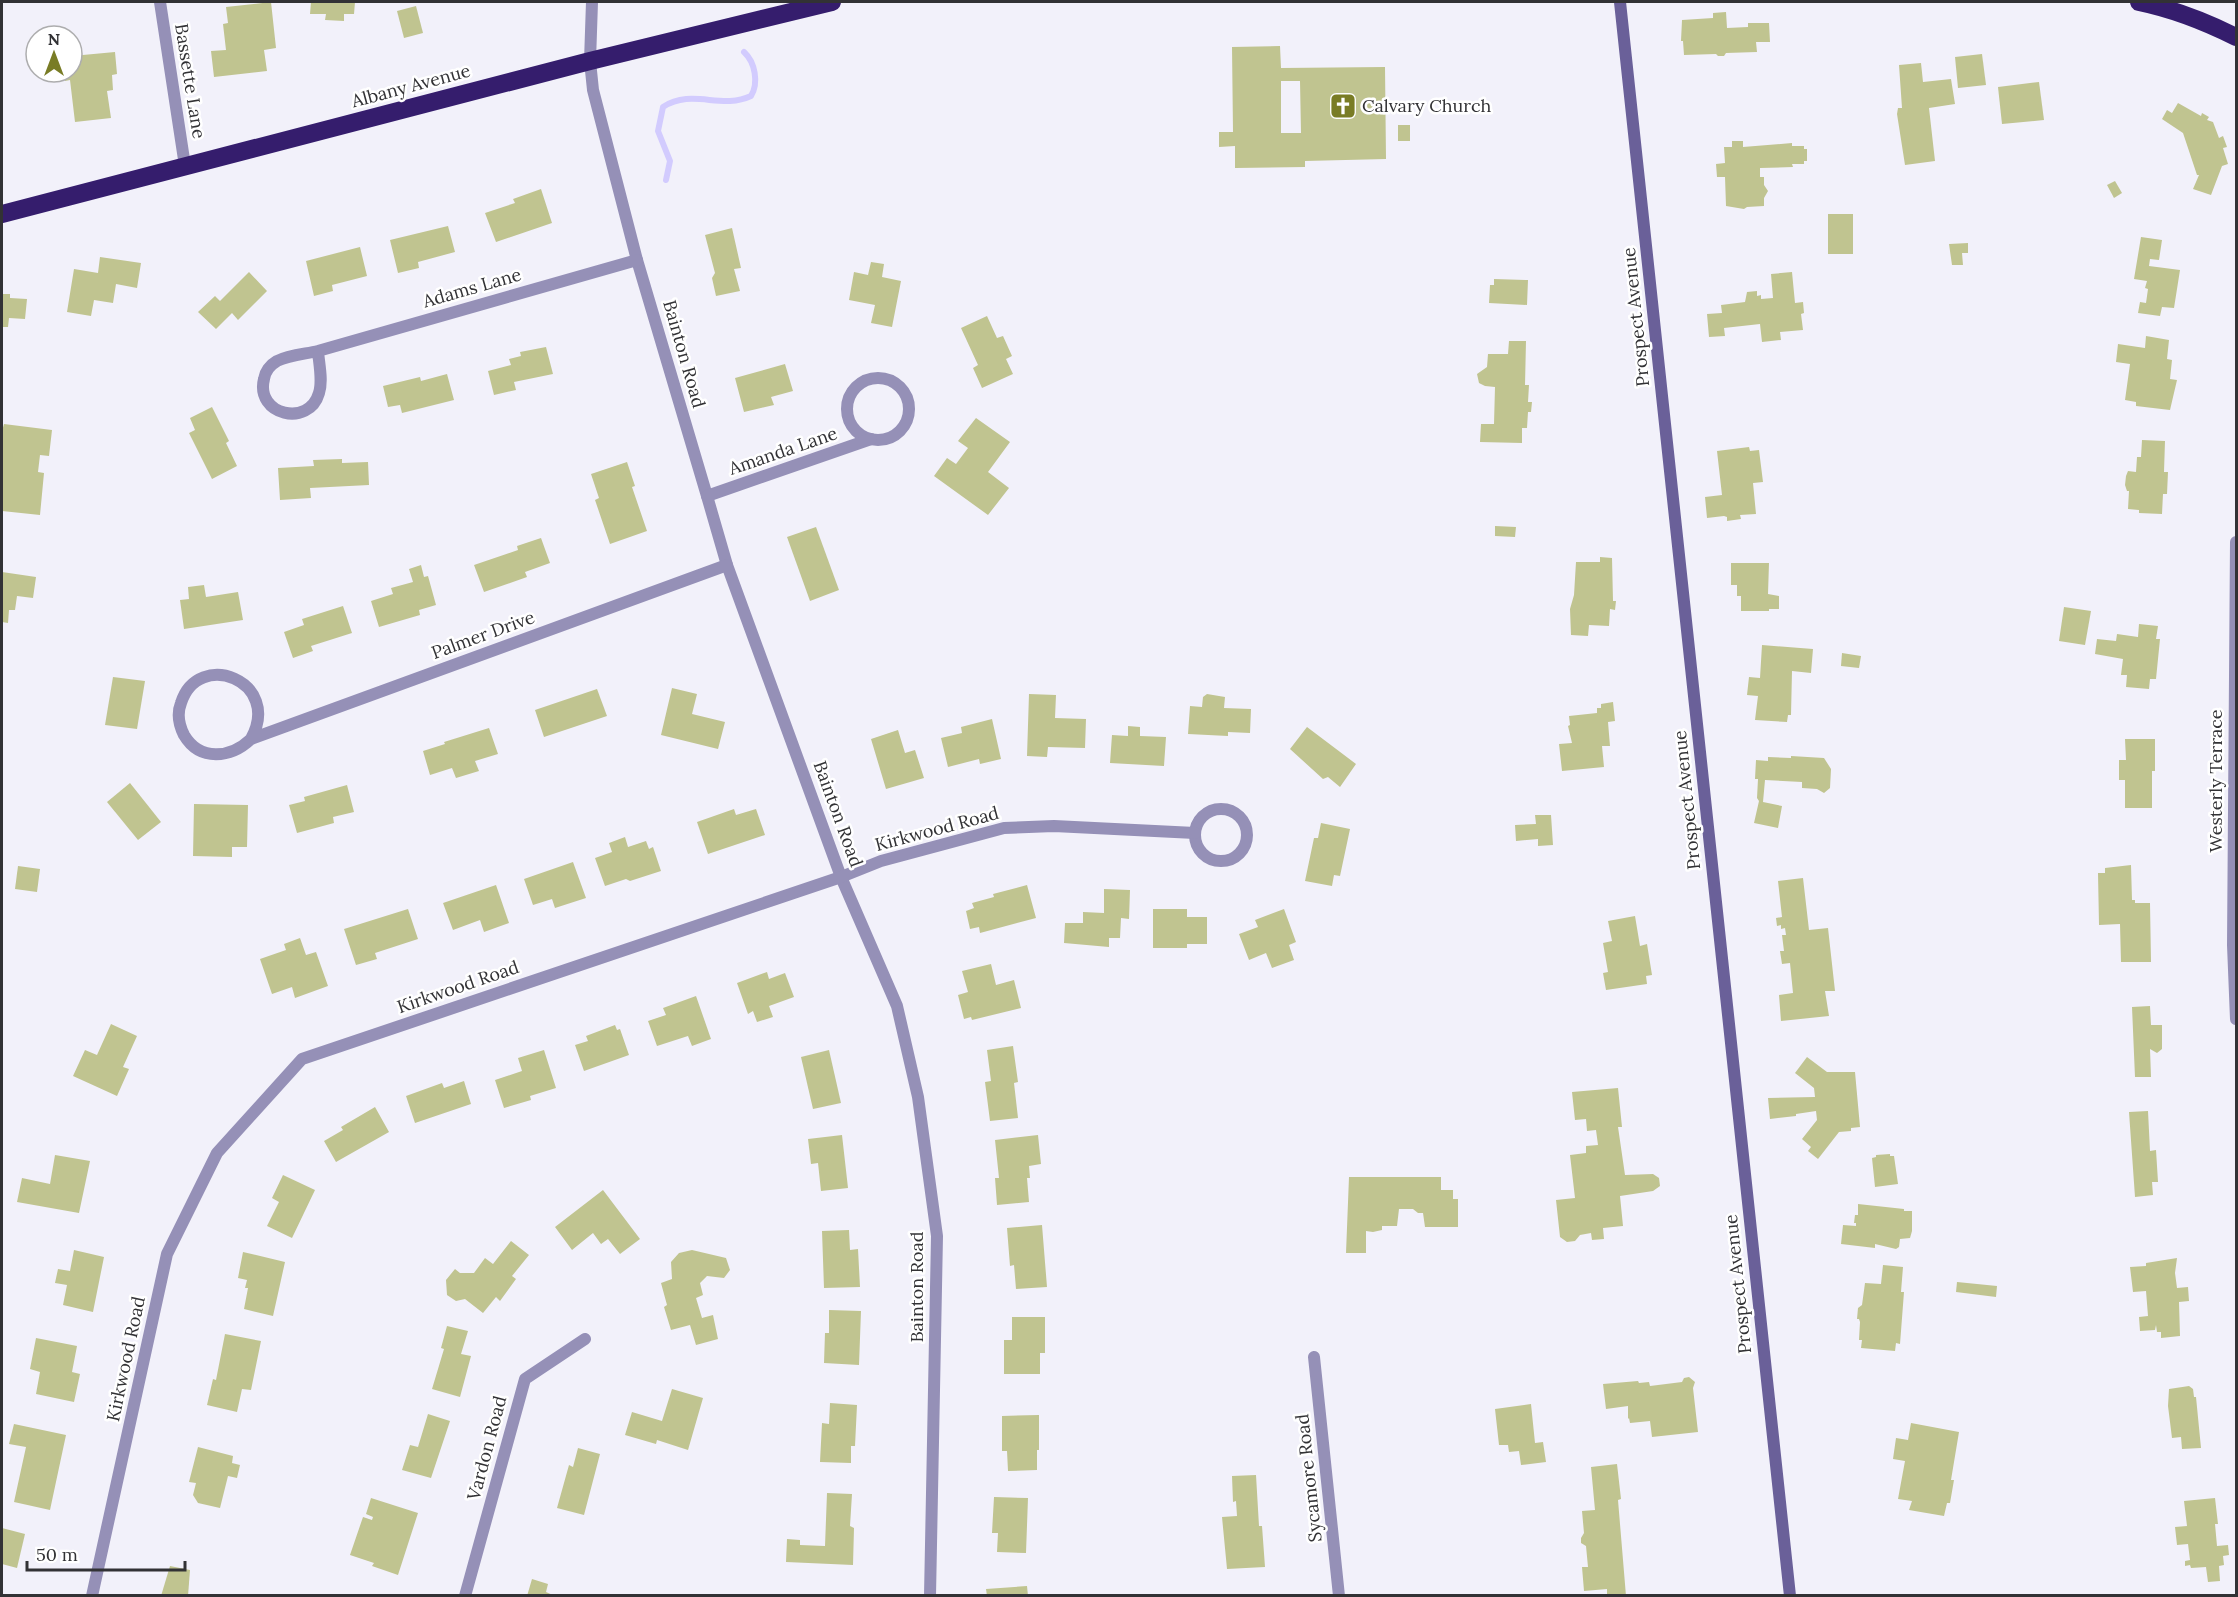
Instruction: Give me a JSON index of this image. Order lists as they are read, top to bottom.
{
  "streets": {
    "highway": ["Albany Avenue"],
    "main road": ["Prospect Avenue"],
    "street": [
      "Bassette Lane",
      "Adams Lane",
      "Bainton Road",
      "Amanda Lane",
      "Palmer Drive",
      "Westerly Terrace",
      "Kirkwood Road",
      "Vardon Road",
      "Sycamore Road"
    ]
  },
  "crossings": [
    ["Bassette Lane", "Albany Avenue"],
    ["Albany Avenue", "Bainton Road"],
    ["Adams Lane", "Bainton Road"],
    ["Bainton Road", "Amanda Lane"],
    ["Bainton Road", "Palmer Drive"],
    ["Bainton Road", "Kirkwood Road"]
  ],
  "places": {
    "church": ["Calvary Church"]
  },
  "scale_bar": "50 m",
  "north": "top"
}
